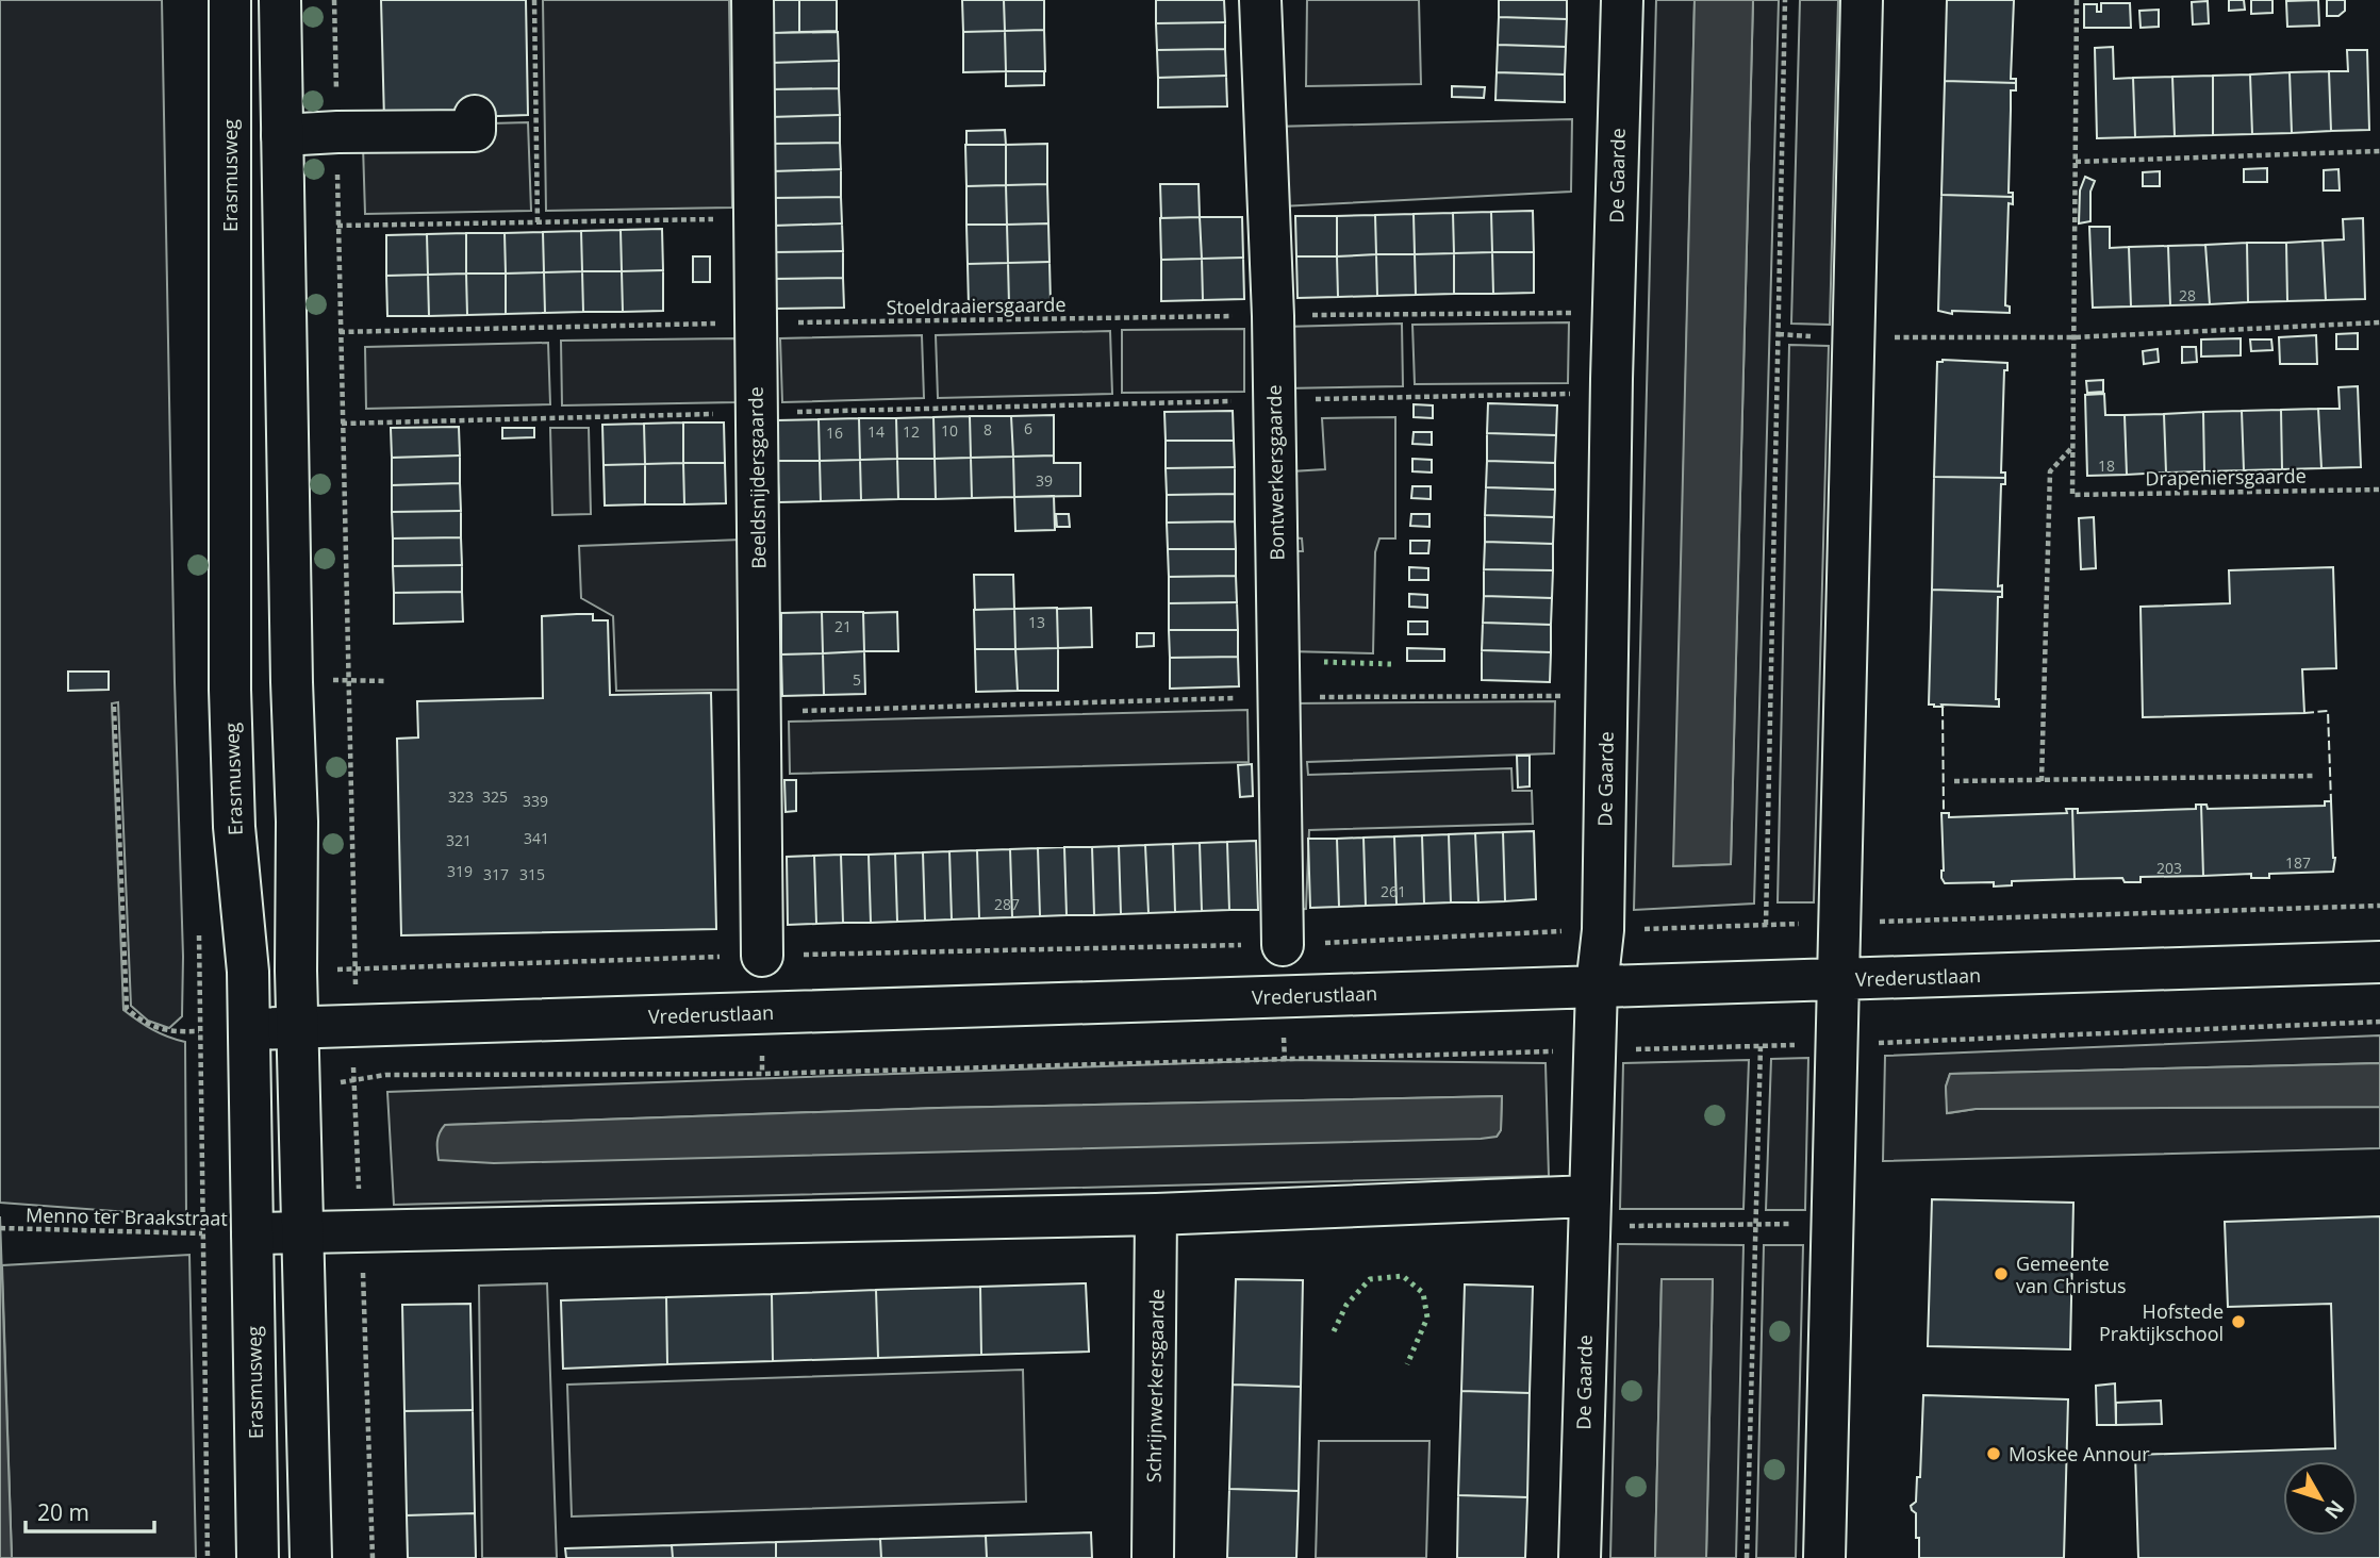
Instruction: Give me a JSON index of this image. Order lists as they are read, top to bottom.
{
  "streets": {
    "street": [
      "Erasmusweg",
      "De Gaarde",
      "Bontwerkersgaarde",
      "Beeldsnijdersgaarde",
      "Vrederustlaan",
      "Schrijnwerkersgaarde"
    ],
    "path": ["Stoeldraaiersgaarde", "Drapeniersgaarde", "Menno ter Braakstraat"]
  },
  "crossings": [
    ["Erasmusweg", "Vrederustlaan"],
    ["Erasmusweg", "Menno ter Braakstraat"],
    ["De Gaarde", "Stoeldraaiersgaarde"],
    ["De Gaarde", "Vrederustlaan"],
    ["Stoeldraaiersgaarde", "Bontwerkersgaarde"],
    ["Stoeldraaiersgaarde", "Beeldsnijdersgaarde"]
  ],
  "places": ["Gemeente van Christus", "Hofstede Praktijkschool", "Moskee Annour"],
  "house_numbers": [
    "28",
    "6",
    "8",
    "10",
    "14",
    "12",
    "16",
    "18",
    "39",
    "13",
    "21",
    "5",
    "323",
    "325",
    "339",
    "341",
    "321",
    "187",
    "203",
    "319",
    "317",
    "315",
    "261",
    "287"
  ],
  "scale_bar": "20 m",
  "north": "bottom right"
}
